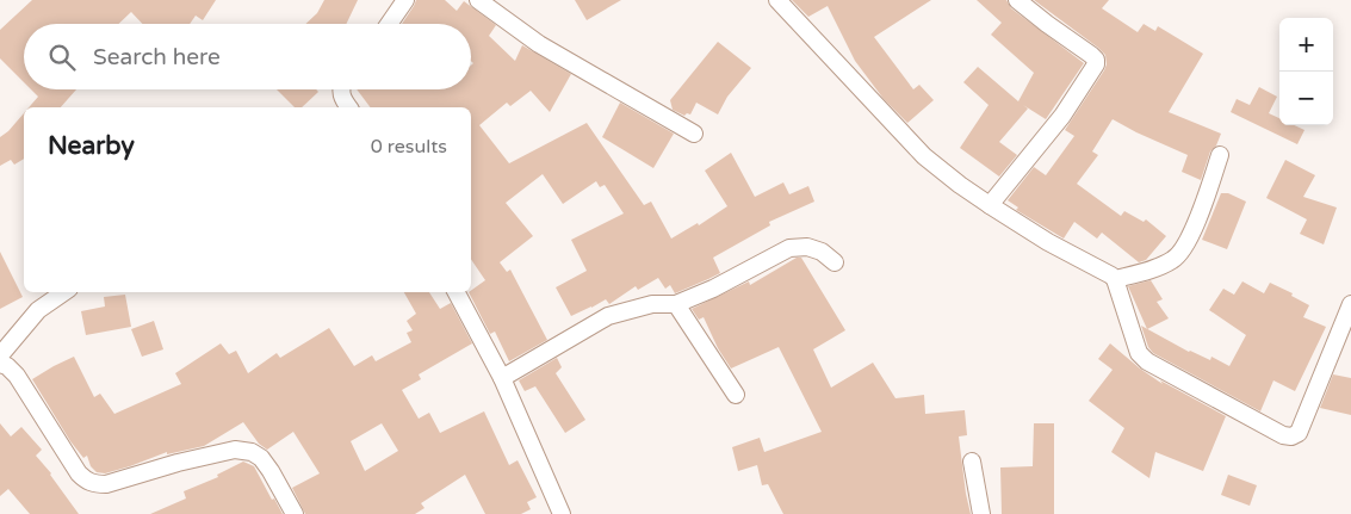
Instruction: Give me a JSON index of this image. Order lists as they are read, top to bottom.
{
  "page": {
    "map_buttons": ["+", "−"],
    "search": "Search here",
    "heading": ["Nearby", "0 results"]
  }
}
